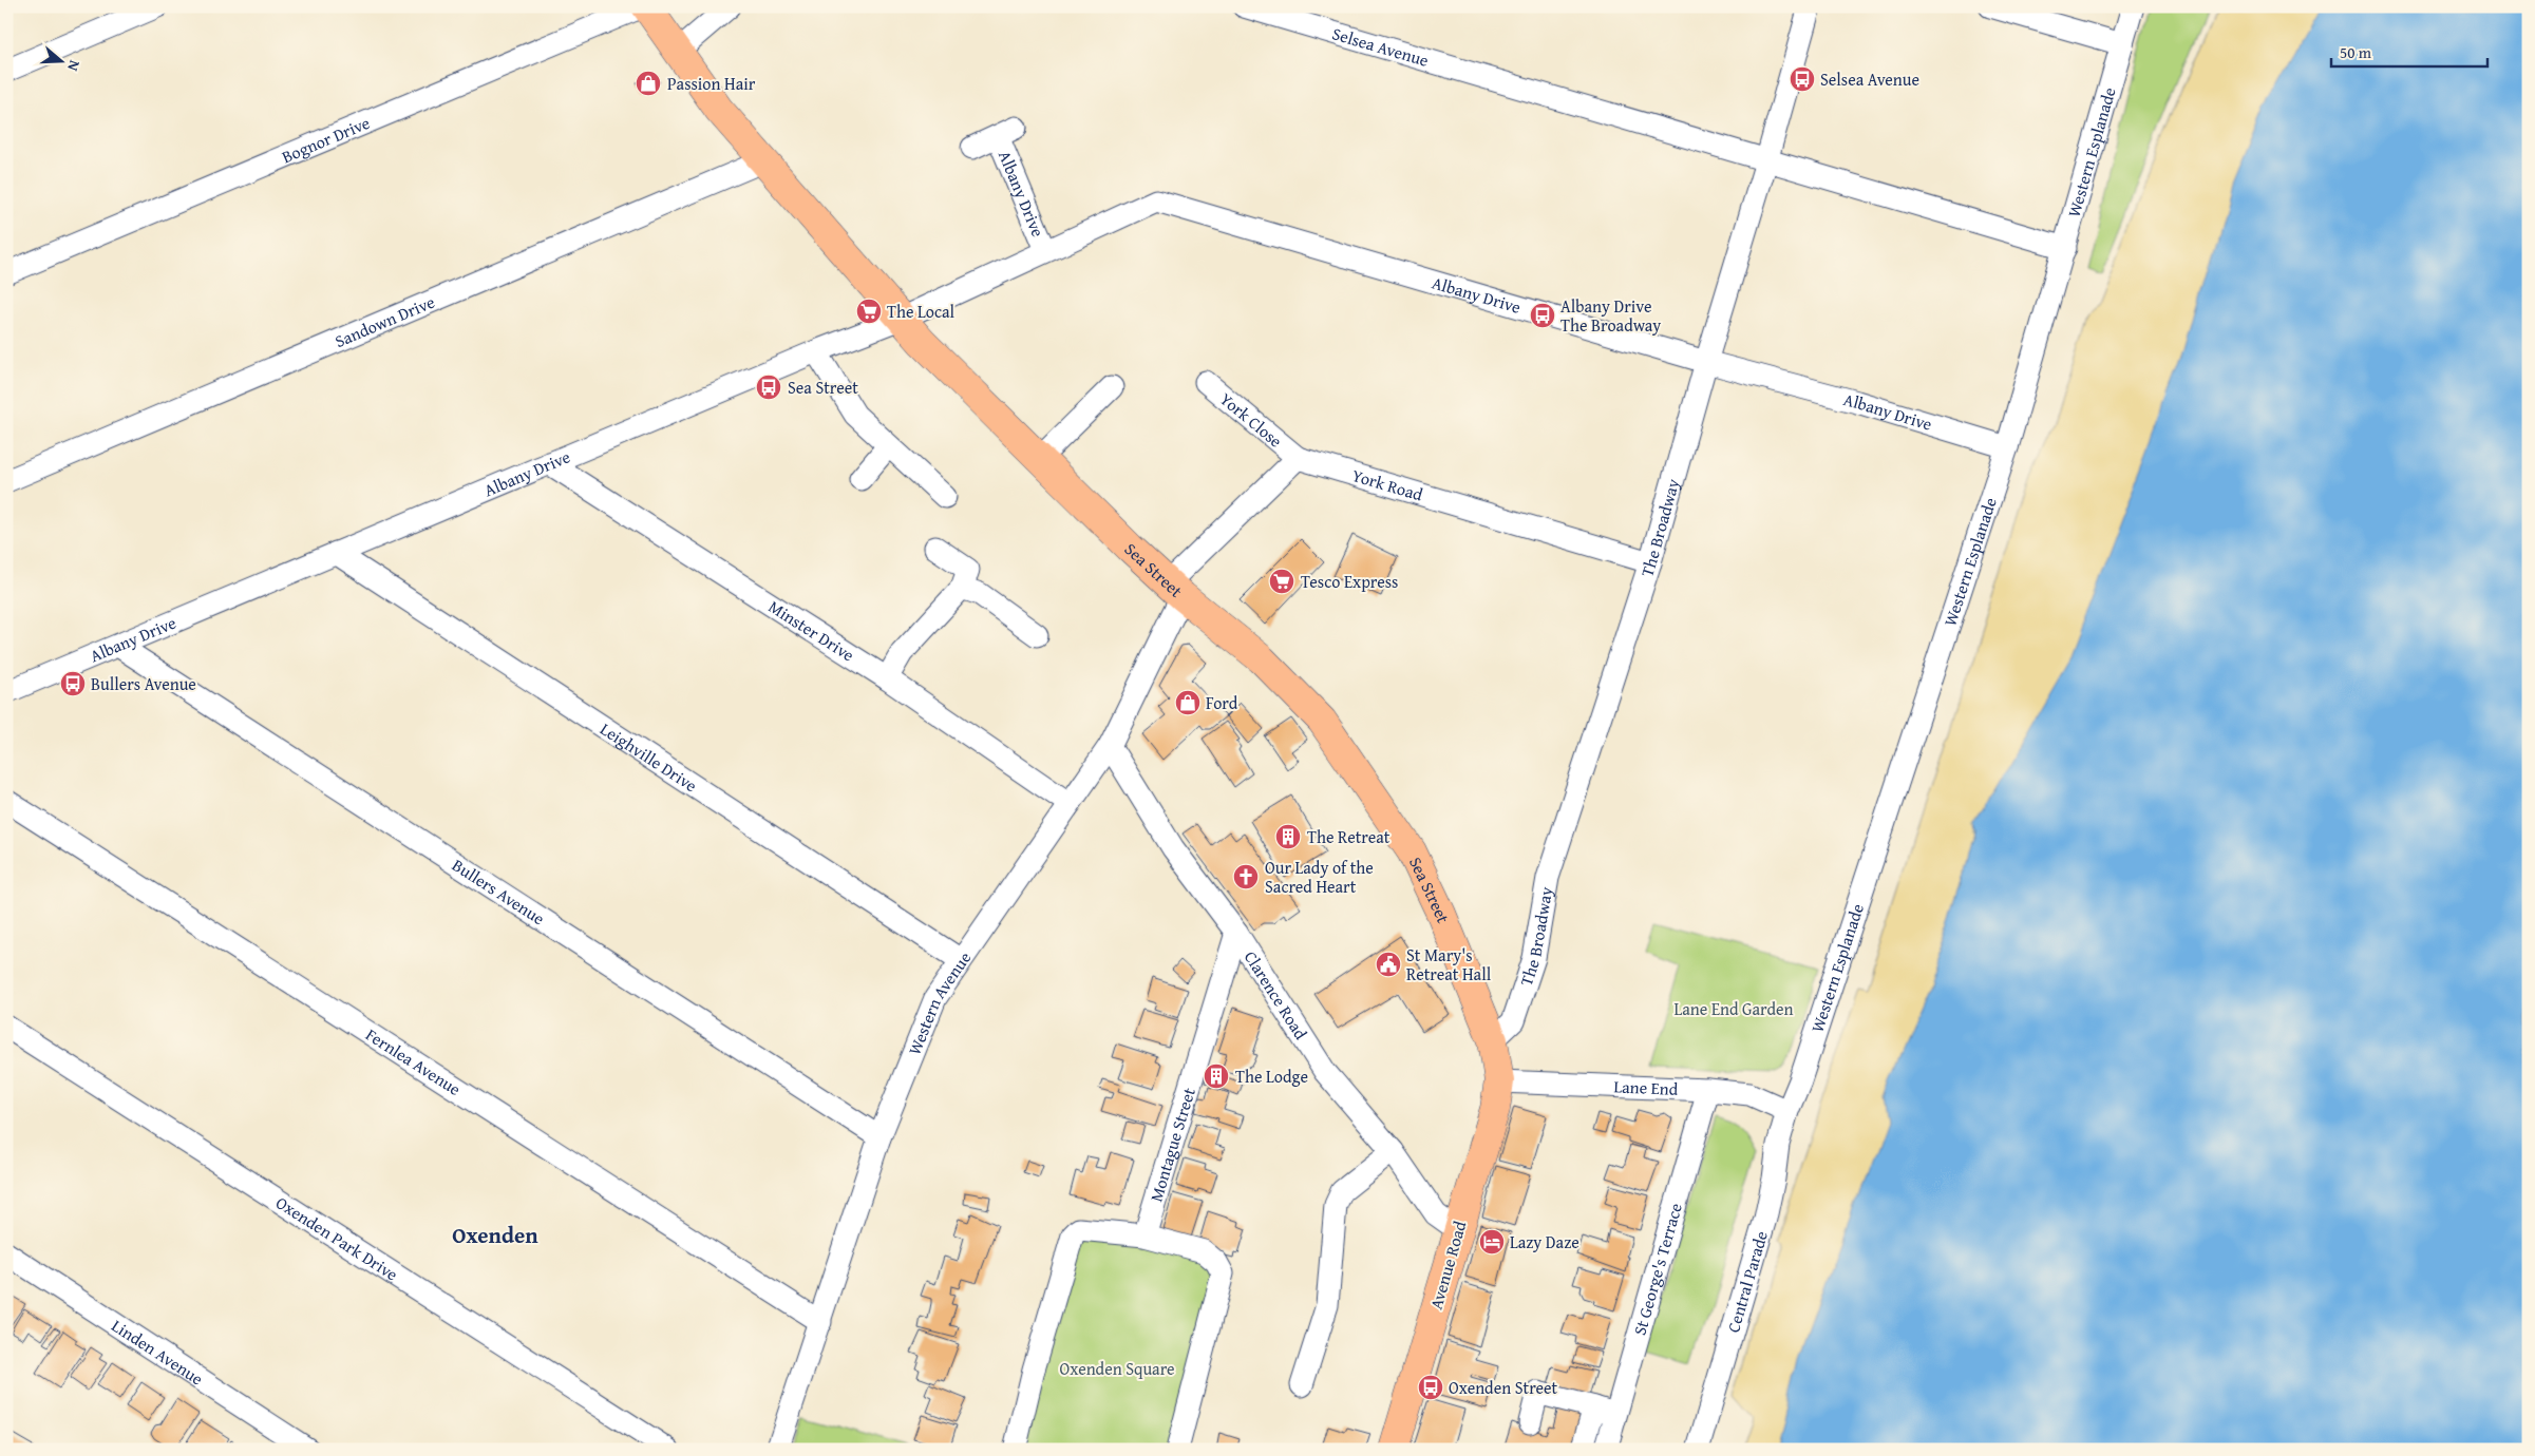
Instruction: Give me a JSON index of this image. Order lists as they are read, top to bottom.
{
  "streets": {
    "main road": ["Sea Street", "Avenue Road"],
    "street": [
      "Selsea Avenue",
      "Bognor Drive",
      "Western Esplanade",
      "Albany Drive",
      "Sandown Drive",
      "York Close",
      "York Road",
      "The Broadway",
      "Minster Drive",
      "Leighville Drive",
      "Bullers Avenue",
      "Clarence Road",
      "Western Avenue",
      "Fernlea Avenue",
      "Lane End",
      "Montague Street",
      "Oxenden Park Drive",
      "St George's Terrace",
      "Central Parade",
      "Linden Avenue"
    ]
  },
  "crossings": [
    ["Selsea Avenue", "Western Esplanade"],
    ["Selsea Avenue", "The Broadway"],
    ["Bognor Drive", "Sea Street"],
    ["Western Esplanade", "Albany Drive"],
    ["Western Esplanade", "Lane End"],
    ["Western Esplanade", "Central Parade"],
    ["Albany Drive", "The Broadway"],
    ["Albany Drive", "Sea Street"],
    ["Albany Drive", "Minster Drive"],
    ["Albany Drive", "Leighville Drive"],
    ["Albany Drive", "Bullers Avenue"],
    ["Sandown Drive", "Sea Street"],
    ["York Close", "York Road"],
    ["York Road", "The Broadway"],
    ["The Broadway", "Sea Street"],
    ["Sea Street", "Western Avenue"],
    ["Sea Street", "Lane End"],
    ["Sea Street", "Avenue Road"],
    ["Minster Drive", "Western Avenue"],
    ["Leighville Drive", "Western Avenue"],
    ["Bullers Avenue", "Western Avenue"],
    ["Clarence Road", "Western Avenue"],
    ["Clarence Road", "Montague Street"],
    ["Clarence Road", "Avenue Road"],
    ["Western Avenue", "Fernlea Avenue"],
    ["Lane End", "Avenue Road"],
    ["Lane End", "St George's Terrace"],
    ["Lane End", "Central Parade"]
  ],
  "districts": ["Oxenden"],
  "parks": ["Lane End Garden", "Oxenden Square"],
  "places": {
    "bus stop": [
      "Selsea Avenue",
      "Albany Drive The Broadway",
      "Sea Street",
      "Bullers Avenue",
      "Oxenden Street"
    ],
    "shop": ["Passion Hair", "Ford"],
    "supermarket": ["The Local", "Tesco Express"],
    "building": ["The Retreat", "The Lodge"],
    "church": ["Our Lady of the Sacred Heart"],
    "public building": ["St Mary's Retreat Hall"],
    "hotel": ["Lazy Daze"]
  },
  "scale_bar": "50 m",
  "north": "right"
}
